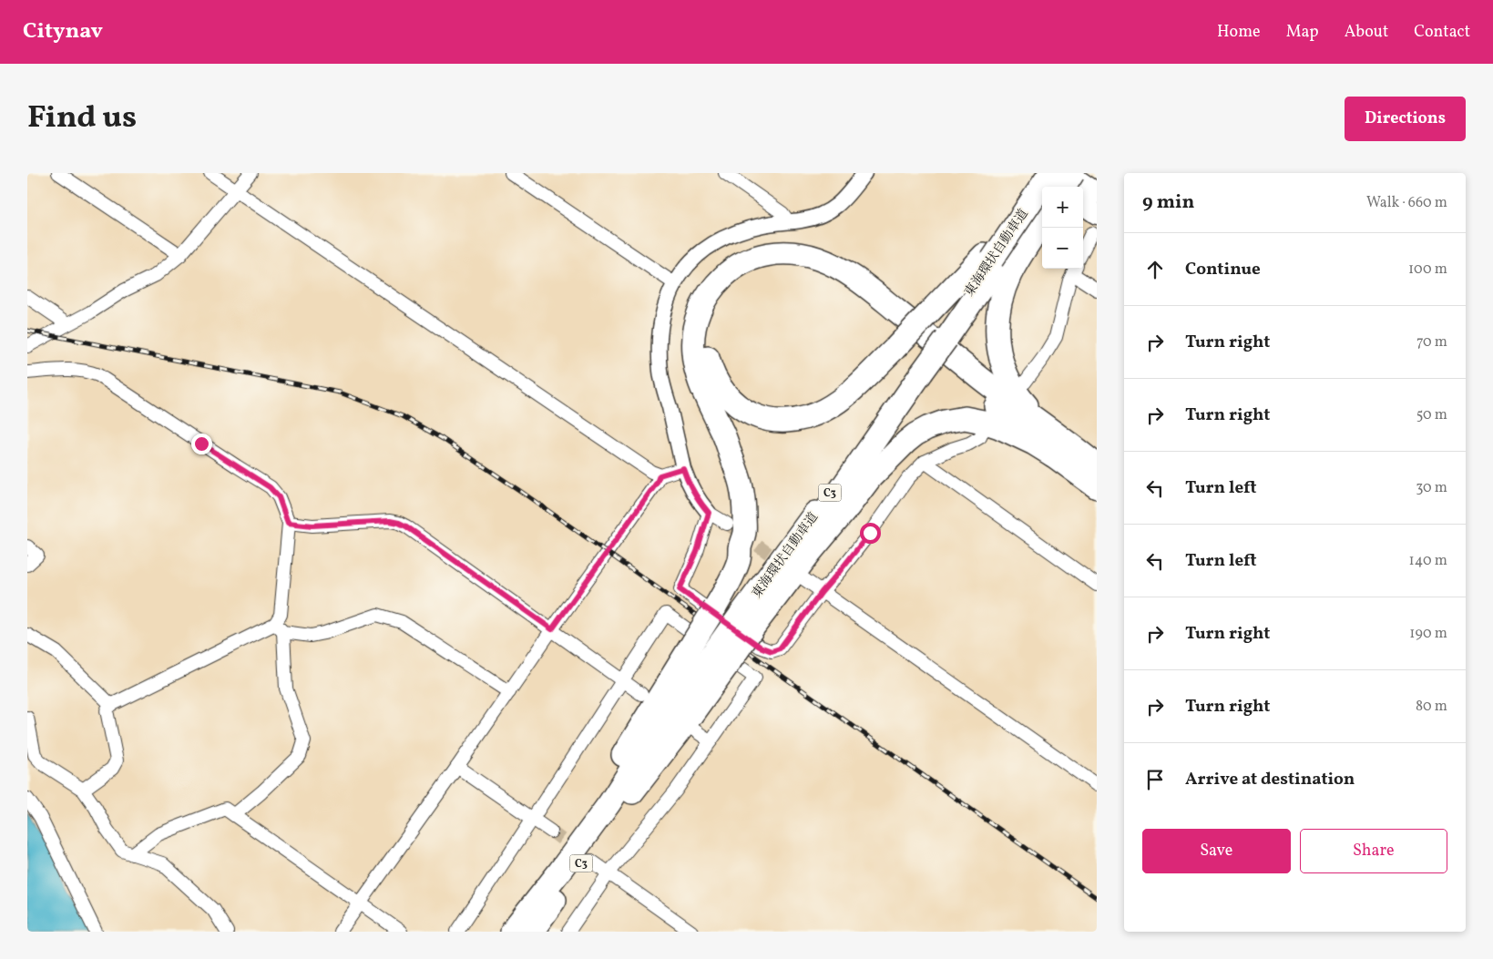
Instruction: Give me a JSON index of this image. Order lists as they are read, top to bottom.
{
  "streets": {
    "highway": ["東海環状自動車道", "C3"]
  },
  "page": {
    "header": "Citynav",
    "nav": [
      "Home",
      "Map",
      "About",
      "Contact"
    ],
    "title": "Find us",
    "buttons": [
      "Directions",
      ["Save", "Share"]
    ],
    "heading": ["9 min", "Walk · 660 m"],
    "map_buttons": ["+", "−"],
    "list": [
      ["Continue", "100 m"],
      ["Turn right", "70 m"],
      ["Turn right", "50 m"],
      ["Turn left", "30 m"],
      ["Turn left", "140 m"],
      ["Turn right", "190 m"],
      ["Turn right", "80 m"],
      "Arrive at destination"
    ]
  }
}
